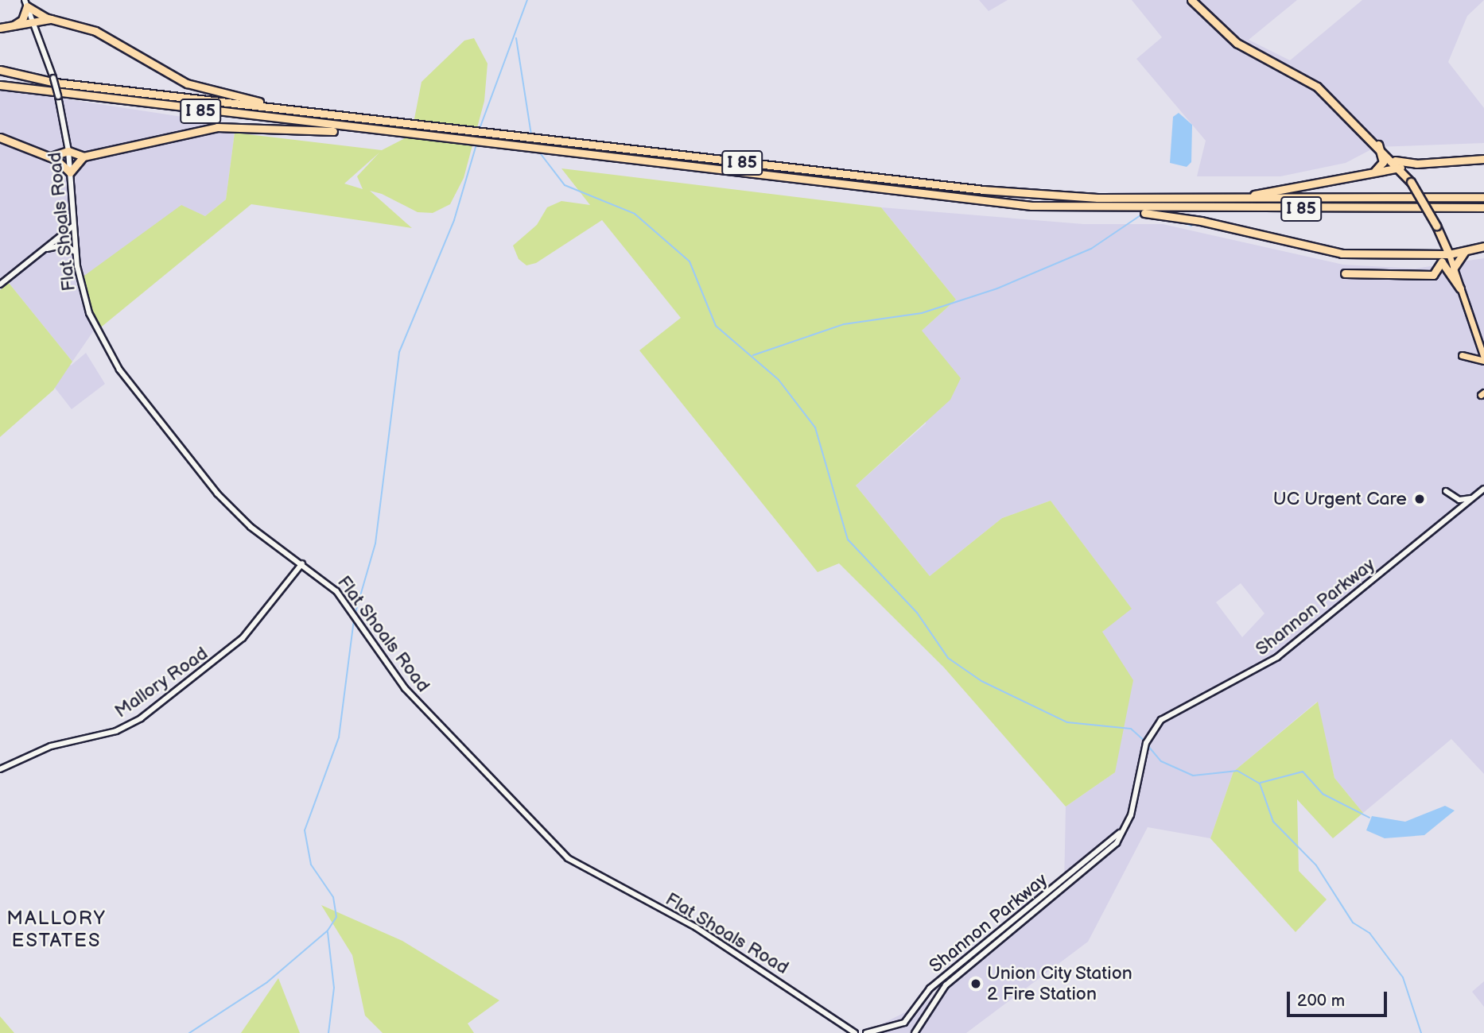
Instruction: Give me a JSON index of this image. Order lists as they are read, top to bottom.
{
  "streets": {
    "highway": ["I 85"],
    "street": ["Flat Shoals Road", "Shannon Parkway", "Mallory Road"]
  },
  "crossings": [
    ["Flat Shoals Road", "Mallory Road"]
  ],
  "districts": ["MALLORY ESTATES"],
  "places": ["UC Urgent Care", "Union City Station 2 Fire Station"],
  "scale_bar": "200 m"
}
